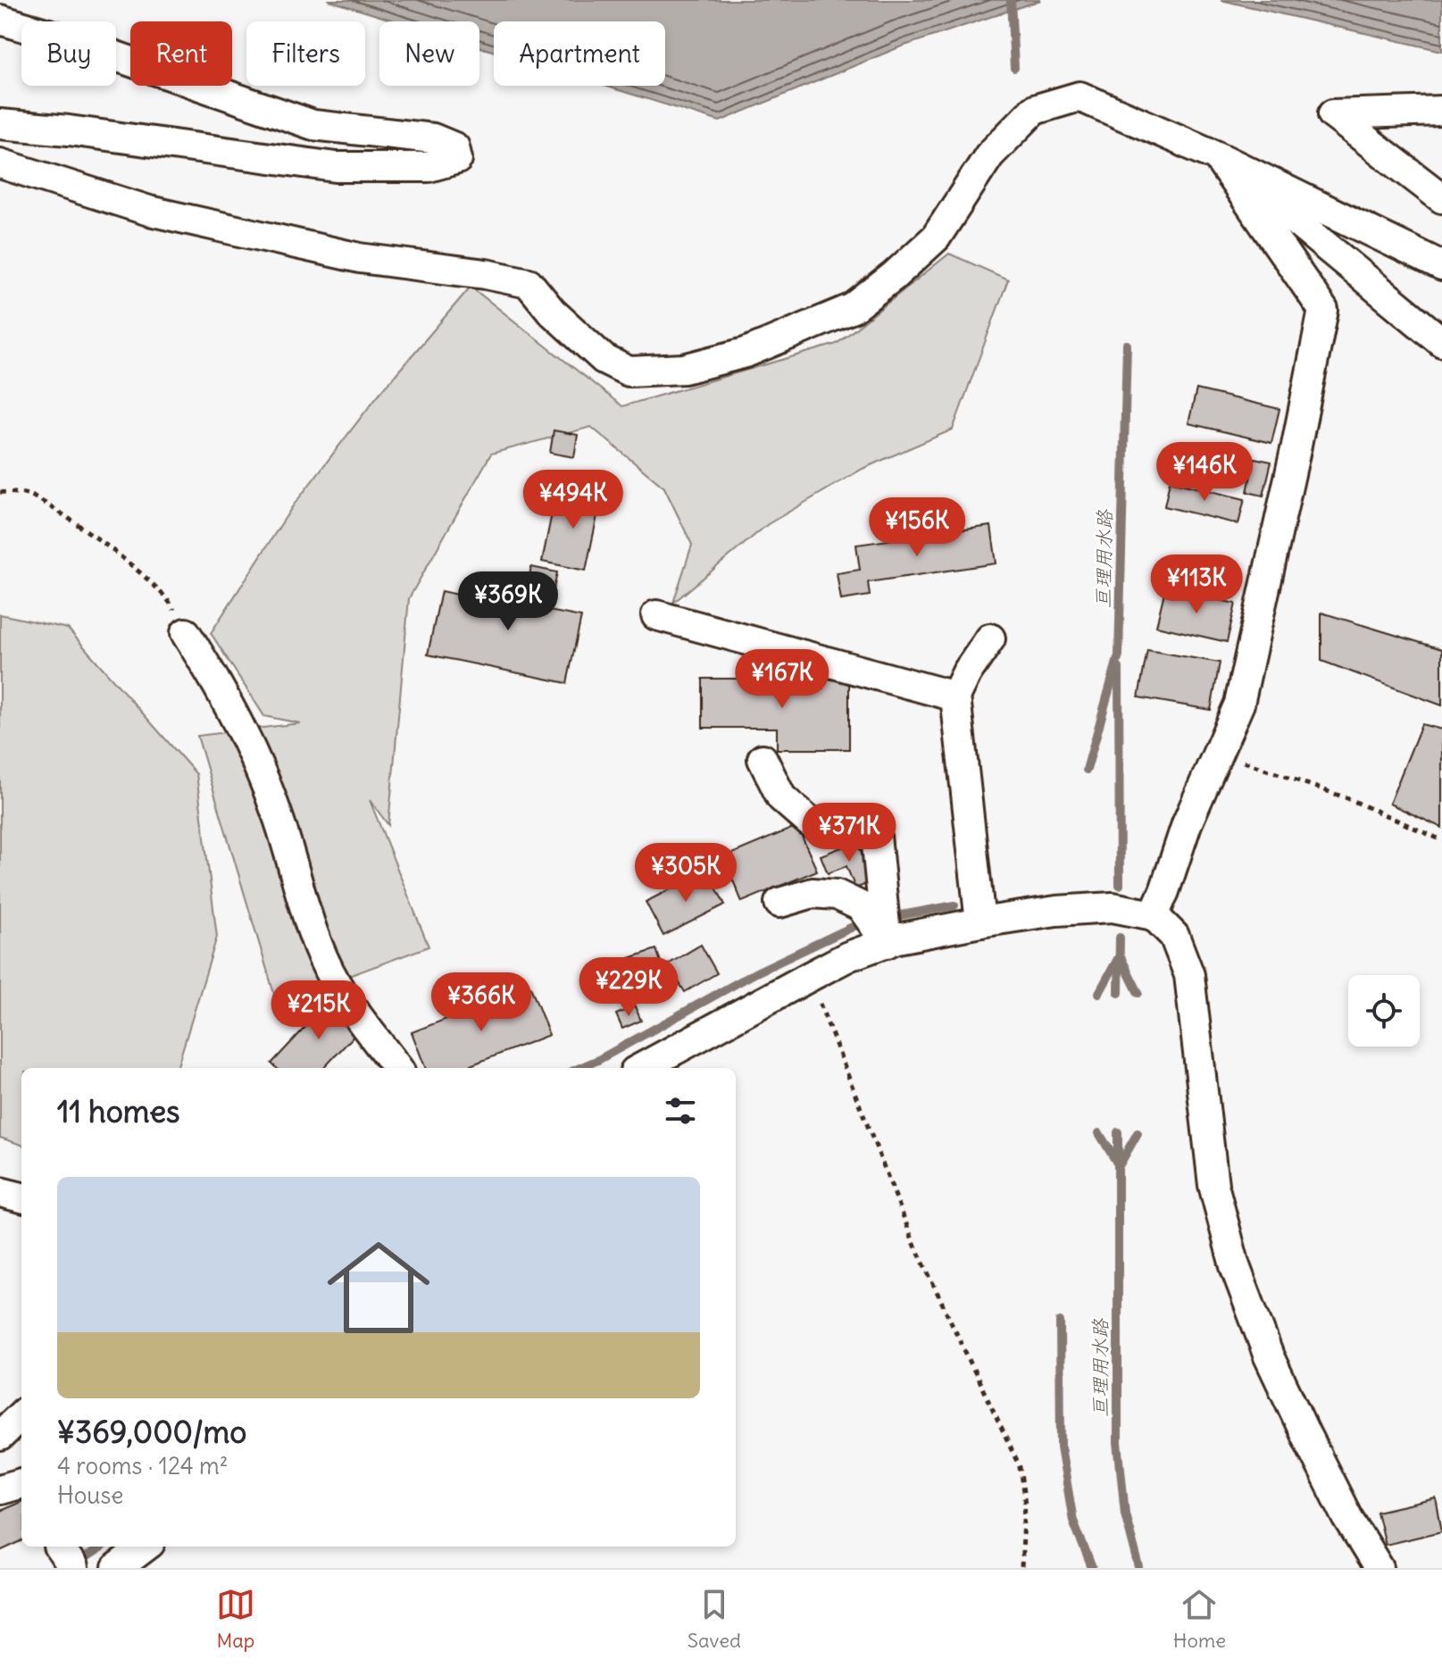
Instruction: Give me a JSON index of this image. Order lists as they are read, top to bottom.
{
  "water": ["亘理用水路"],
  "page": {
    "chip": [
      "Buy",
      "Rent",
      "Filters",
      "New",
      "Apartment"
    ],
    "price": [
      "¥146K",
      "¥494K",
      "¥156K",
      "¥113K",
      "¥369K",
      "¥167K",
      "¥371K",
      "¥305K",
      "¥229K",
      "¥366K",
      "¥215K"
    ],
    "heading": "11 homes",
    "list": [
      {
        "name": "¥369,000/mo",
        "note": "4 rooms · 124 m² · House"
      }
    ],
    "tabs": ["Map", "Saved", "Home"]
  }
}
